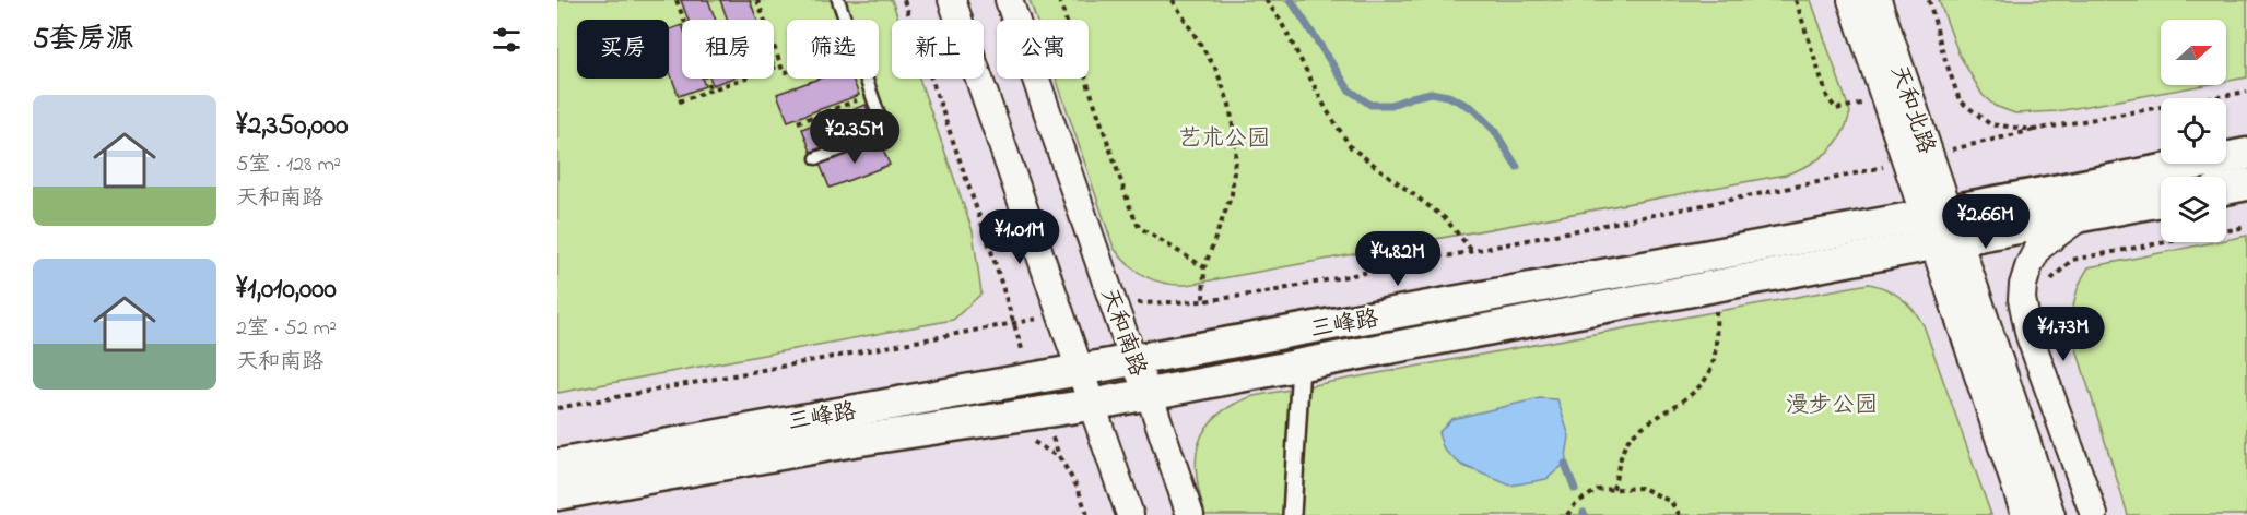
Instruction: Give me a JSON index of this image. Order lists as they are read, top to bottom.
{
  "streets": {
    "main road": ["三峰路"],
    "street": ["天和北路", "天和南路"]
  },
  "crossings": [
    ["天和北路", "三峰路"],
    ["三峰路", "天和南路"]
  ],
  "parks": ["艺术公园", "漫步公园"],
  "north": "right",
  "page": {
    "heading": "5套房源",
    "chip": [
      "买房",
      "租房",
      "筛选",
      "新上",
      "公寓"
    ],
    "list": [
      {
        "name": "¥2,350,000",
        "note": "5室 · 128 m² · 天和南路"
      },
      {
        "name": "¥1,010,000",
        "note": "2室 · 52 m² · 天和南路"
      }
    ],
    "price": [
      "¥2.35M",
      "¥2.66M",
      "¥1.01M",
      "¥4.82M",
      "¥1.73M"
    ]
  }
}
